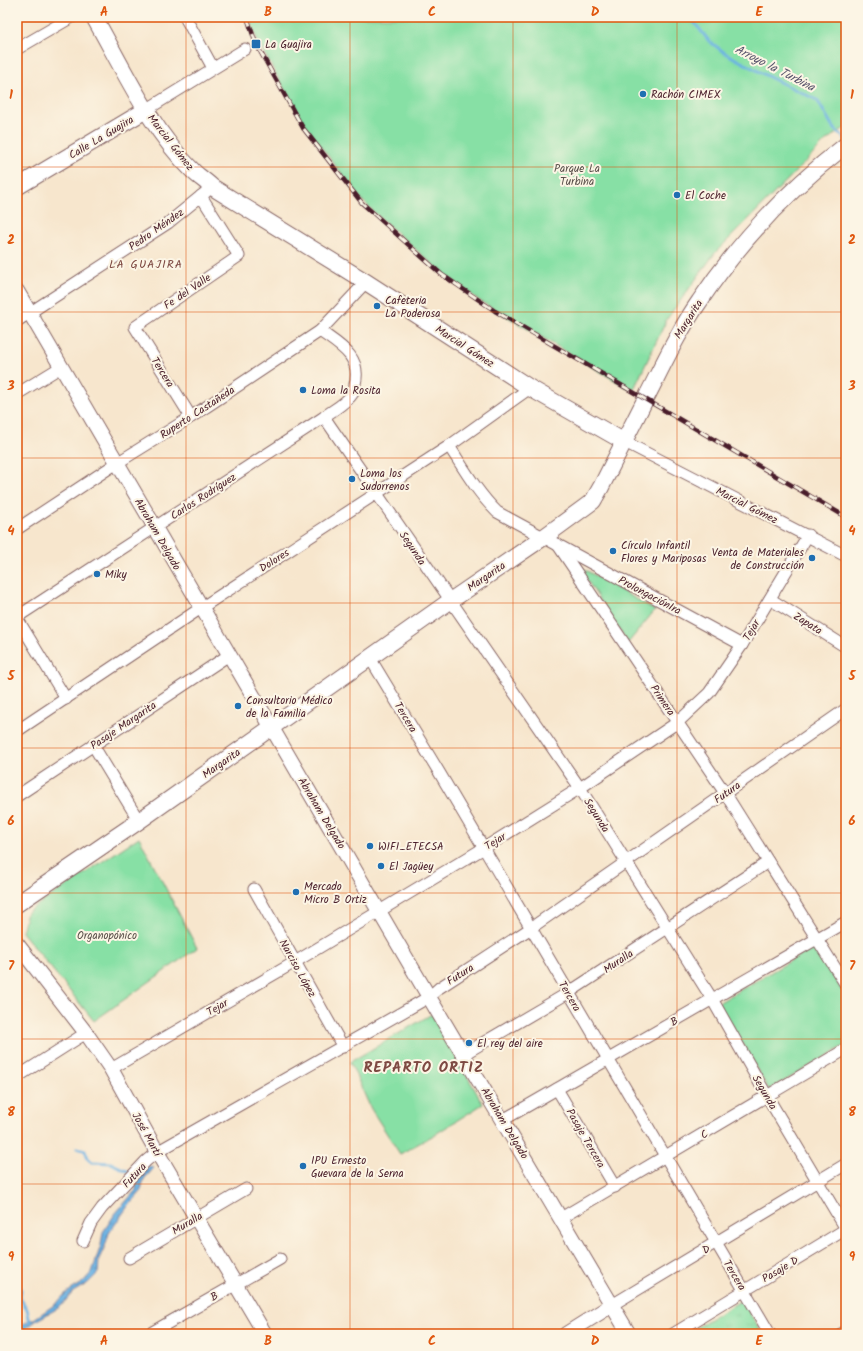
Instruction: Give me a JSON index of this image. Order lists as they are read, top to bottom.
{
  "streets": {
    "main road": ["Calle La Guajira", "Marcial Gómez", "Margarita"],
    "street": [
      "Pedro Méndez",
      "Fe del Valle",
      "Tercera",
      "Ruperto Castañeda",
      "Carlos Rodríguez",
      "Abraham Delgado",
      "Segunda",
      "Dolores",
      "Prolongación1ra",
      "Zapata",
      "Tejar",
      "Primera",
      "Pasaje Margarita",
      "Futura",
      "Muralla",
      "Narciso López",
      "B",
      "José Martí",
      "C",
      "Pasaje Tercera",
      "D",
      "Pasaje D"
    ]
  },
  "crossings": [
    ["Calle La Guajira", "Marcial Gómez"],
    ["Marcial Gómez", "Pedro Méndez"],
    ["Marcial Gómez", "Fe del Valle"],
    ["Marcial Gómez", "Margarita"],
    ["Marcial Gómez", "Ruperto Castañeda"],
    ["Marcial Gómez", "Dolores"],
    ["Marcial Gómez", "Tejar"],
    ["Pedro Méndez", "Fe del Valle"],
    ["Pedro Méndez", "Abraham Delgado"],
    ["Fe del Valle", "Tercera"],
    ["Margarita", "Tercera"],
    ["Margarita", "Abraham Delgado"],
    ["Margarita", "Segunda"],
    ["Margarita", "Primera"],
    ["Tercera", "Ruperto Castañeda"],
    ["Tercera", "Tejar"],
    ["Tercera", "Futura"],
    ["Tercera", "Muralla"],
    ["Tercera", "B"],
    ["Tercera", "C"],
    ["Tercera", "D"],
    ["Tercera", "Pasaje D"],
    ["Ruperto Castañeda", "Carlos Rodríguez"],
    ["Ruperto Castañeda", "Abraham Delgado"],
    ["Carlos Rodríguez", "Abraham Delgado"],
    ["Carlos Rodríguez", "Segunda"],
    ["Abraham Delgado", "Dolores"],
    ["Abraham Delgado", "Tejar"],
    ["Abraham Delgado", "Pasaje Margarita"],
    ["Abraham Delgado", "Futura"],
    ["Abraham Delgado", "Muralla"],
    ["Abraham Delgado", "B"],
    ["Abraham Delgado", "C"],
    ["Abraham Delgado", "D"],
    ["Segunda", "Dolores"],
    ["Segunda", "Tejar"],
    ["Segunda", "Futura"],
    ["Segunda", "Muralla"],
    ["Segunda", "B"],
    ["Segunda", "C"],
    ["Segunda", "D"],
    ["Segunda", "Pasaje D"],
    ["Dolores", "Primera"],
    ["Prolongación1ra", "Tejar"],
    ["Prolongación1ra", "Primera"],
    ["Zapata", "Tejar"],
    ["Tejar", "Primera"],
    ["Tejar", "Narciso López"],
    ["Tejar", "José Martí"],
    ["Primera", "Futura"],
    ["Primera", "Muralla"],
    ["Primera", "B"],
    ["Futura", "Narciso López"],
    ["Futura", "José Martí"],
    ["Muralla", "José Martí"],
    ["B", "José Martí"],
    ["B", "Pasaje Tercera"],
    ["C", "Pasaje Tercera"]
  ],
  "districts": ["LA GUAJIRA", "REPARTO ORTIZ"],
  "water": ["Arroyo la Turbina"],
  "parks": ["Parque La Turbina", "Organopónico"],
  "places": {
    "transit": ["La Guajira"],
    "other": [
      "Rachón CIMEX",
      "El Coche",
      "Cafeteria La Poderosa",
      "Loma la Rosita",
      "Loma los Sudorrenos",
      "Círculo Infantil Flores y Mariposas",
      "Venta de Materiales de Construcción",
      "Miky",
      "Consultorio Médico de la Familia",
      "WIFI_ETECSA",
      "El Jagüey",
      "Mercado Micro B Ortiz",
      "El rey del aire",
      "IPU Ernesto Guevara de la Serna"
    ]
  },
  "grid": {
    "columns": [
      "A",
      "B",
      "C",
      "D",
      "E"
    ],
    "rows": [
      "1",
      "2",
      "3",
      "4",
      "5",
      "6",
      "7",
      "8",
      "9"
    ]
  }
}
